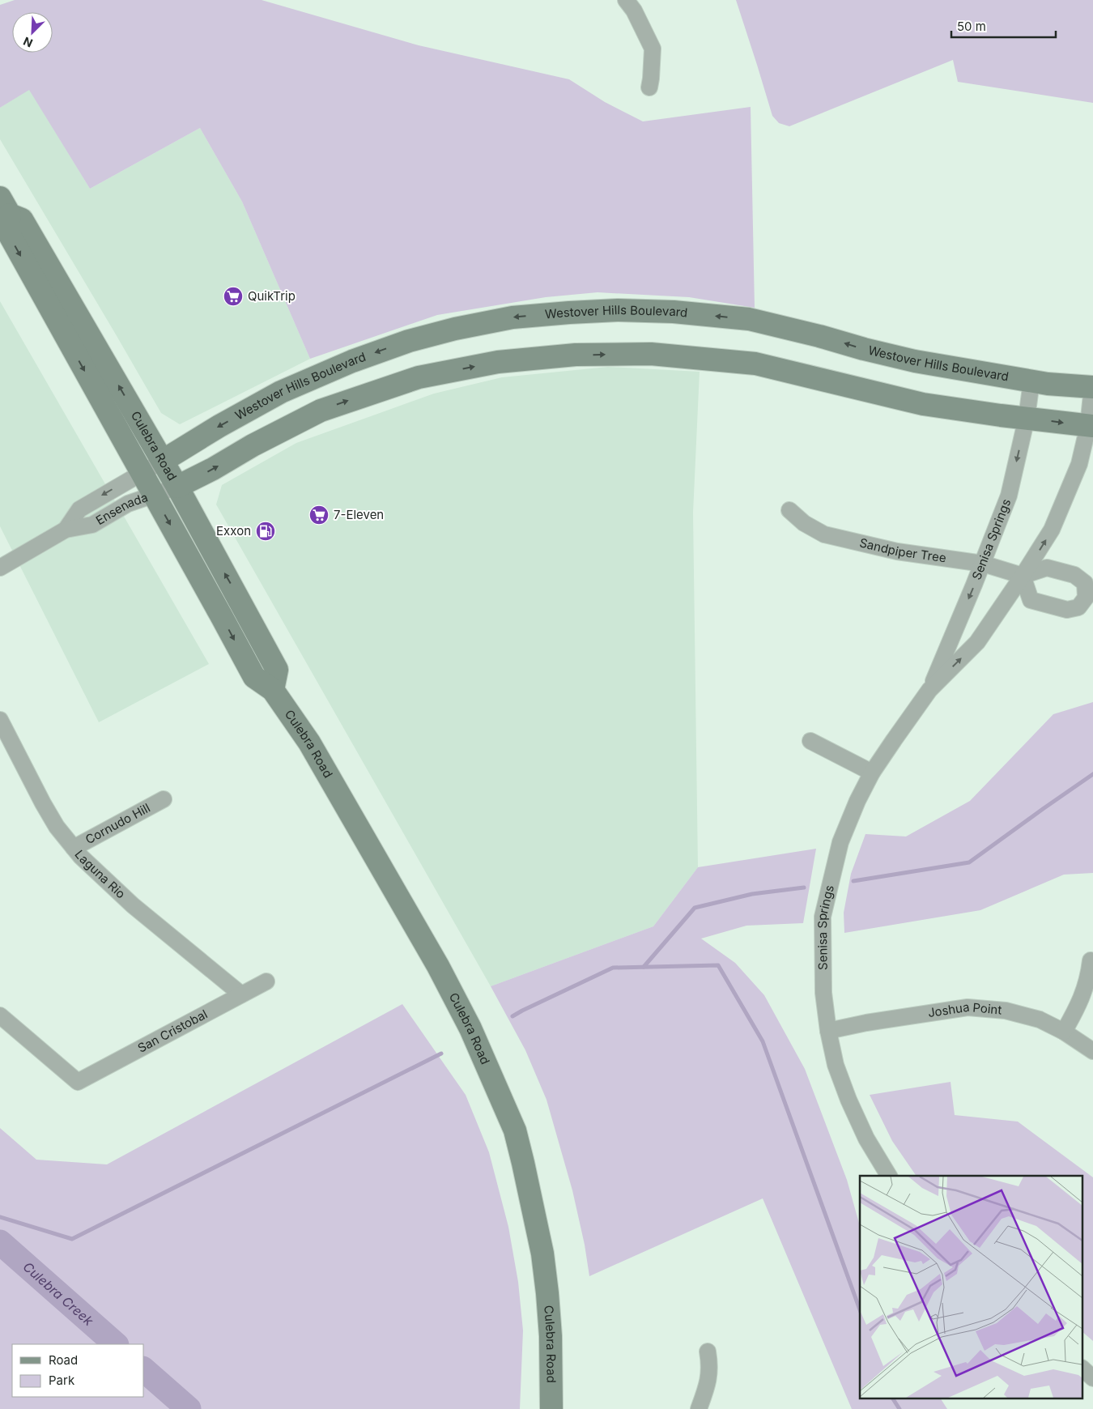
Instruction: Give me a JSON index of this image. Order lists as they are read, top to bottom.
{
  "streets": {
    "main road": ["Westover Hills Boulevard", "Culebra Road"],
    "street": [
      "Ensenada",
      "Senisa Springs",
      "Sandpiper Tree",
      "Cornudo Hill",
      "Laguna Rio",
      "Joshua Point",
      "San Cristobal"
    ]
  },
  "crossings": [
    ["Westover Hills Boulevard", "Culebra Road"],
    ["Westover Hills Boulevard", "Ensenada"],
    ["Westover Hills Boulevard", "Senisa Springs"],
    ["Culebra Road", "Ensenada"],
    ["Senisa Springs", "Sandpiper Tree"],
    ["Senisa Springs", "Joshua Point"],
    ["Cornudo Hill", "Laguna Rio"],
    ["Laguna Rio", "San Cristobal"]
  ],
  "water": ["Culebra Creek"],
  "places": {
    "supermarket": ["QuikTrip", "7-Eleven"],
    "fuel station": ["Exxon"]
  },
  "legend": ["Road", "Park"],
  "scale_bar": "50 m",
  "north": "bottom left"
}
